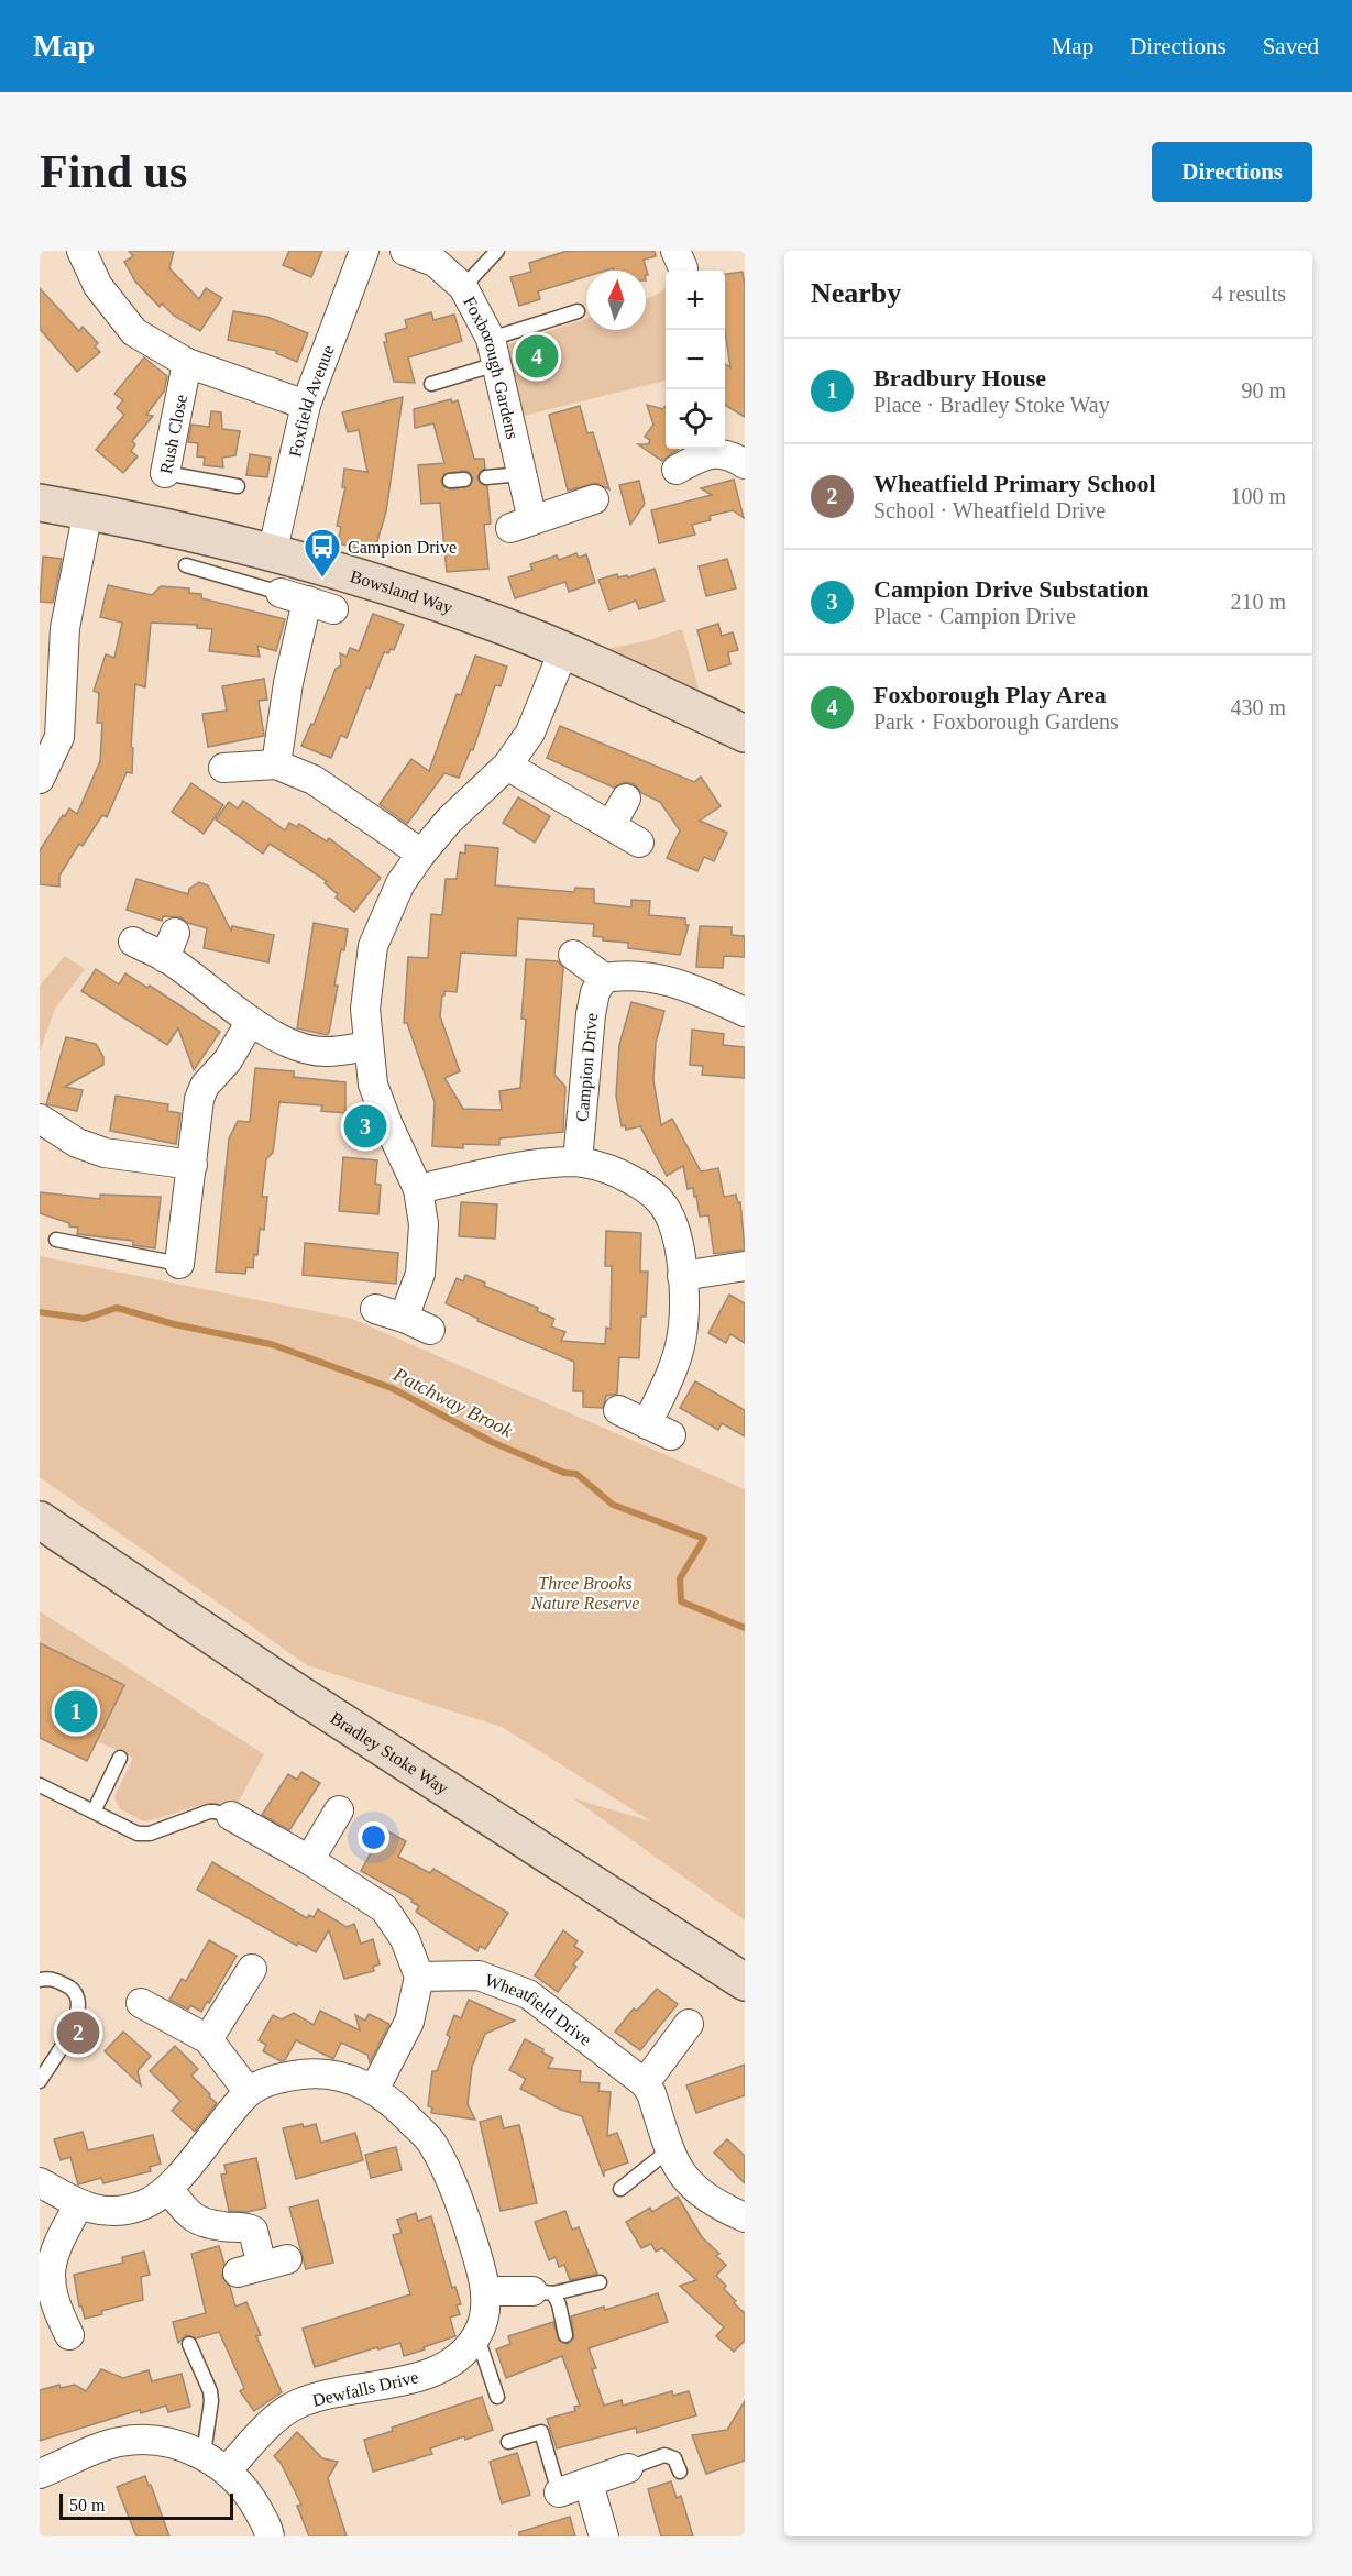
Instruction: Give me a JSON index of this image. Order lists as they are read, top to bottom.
{
  "streets": {
    "street": [
      "Foxborough Gardens",
      "Foxfield Avenue",
      "Rush Close",
      "Bowsland Way",
      "Campion Drive",
      "Bradley Stoke Way",
      "Wheatfield Drive",
      "Dewfalls Drive"
    ]
  },
  "crossings": [
    ["Foxfield Avenue", "Rush Close"],
    ["Foxfield Avenue", "Bowsland Way"]
  ],
  "water": ["Patchway Brook"],
  "parks": ["Three Brooks Nature Reserve"],
  "places": {
    "bus stop": ["Campion Drive"]
  },
  "scale_bar": "50 m",
  "north": "top",
  "page": {
    "header": "Map",
    "nav": ["Map", "Directions", "Saved"],
    "buttons": "Directions",
    "title": "Find us",
    "heading": ["Nearby", "4 results"],
    "map_buttons": ["+", "−"],
    "pins": [
      "4",
      "3",
      "1",
      "2"
    ],
    "list": [
      {
        "mark": "1",
        "name": "Bradbury House",
        "note": "Place · Bradley Stoke Way",
        "value": "90 m"
      },
      {
        "mark": "2",
        "name": "Wheatfield Primary School",
        "note": "School · Wheatfield Drive",
        "value": "100 m"
      },
      {
        "mark": "3",
        "name": "Campion Drive Substation",
        "note": "Place · Campion Drive",
        "value": "210 m"
      },
      {
        "mark": "4",
        "name": "Foxborough Play Area",
        "note": "Park · Foxborough Gardens",
        "value": "430 m"
      }
    ],
    "scale": "50 m"
  }
}
